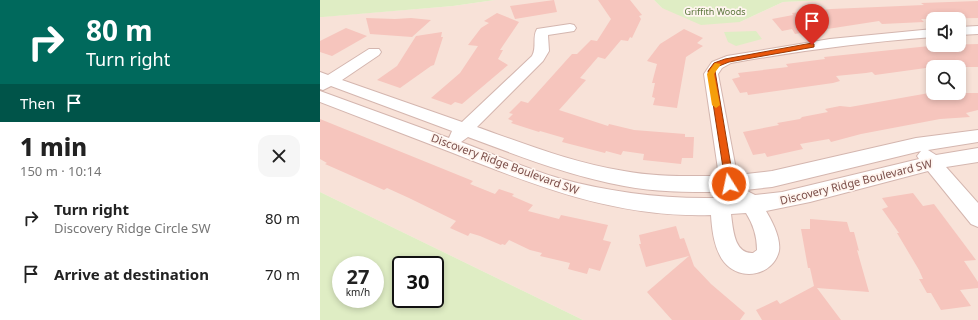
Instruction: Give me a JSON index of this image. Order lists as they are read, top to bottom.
{
  "streets": {
    "street": ["Discovery Ridge Boulevard SW"]
  },
  "parks": ["Griffith Woods"],
  "page": {
    "turn": ["80 m", "Turn right"],
    "then": "Then",
    "heading": ["1 min", "150 m · 10:14"],
    "list": [
      {
        "name": "Turn right",
        "note": "Discovery Ridge Circle SW",
        "value": "80 m"
      },
      {
        "name": "Arrive at destination",
        "value": "70 m"
      }
    ],
    "speed": "27 km/h",
    "limit": "30"
  }
}
